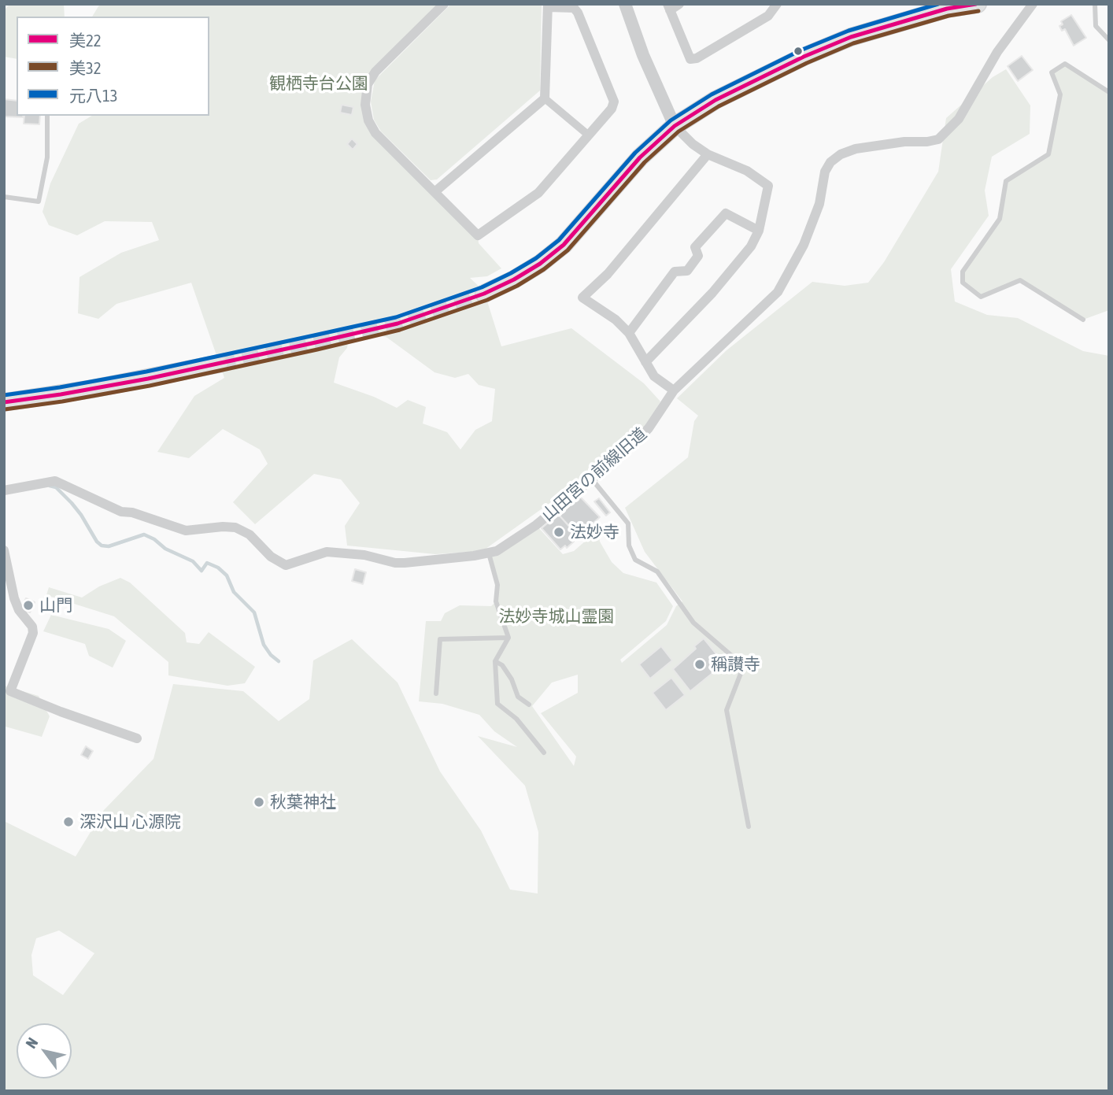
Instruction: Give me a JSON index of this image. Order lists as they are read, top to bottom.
{
  "streets": {
    "street": ["山田宮の前線旧道"]
  },
  "parks": ["観栖寺台公園", "法妙寺城山霊園"],
  "places": [
    "法妙寺",
    "山門",
    "稱讃寺",
    "秋葉神社",
    "深沢山 心源院"
  ],
  "lines": ["transit line 美22", "transit line 元八13", "transit line 美32"],
  "legend": ["美22", "美32", "元八13"],
  "north": "top left"
}
